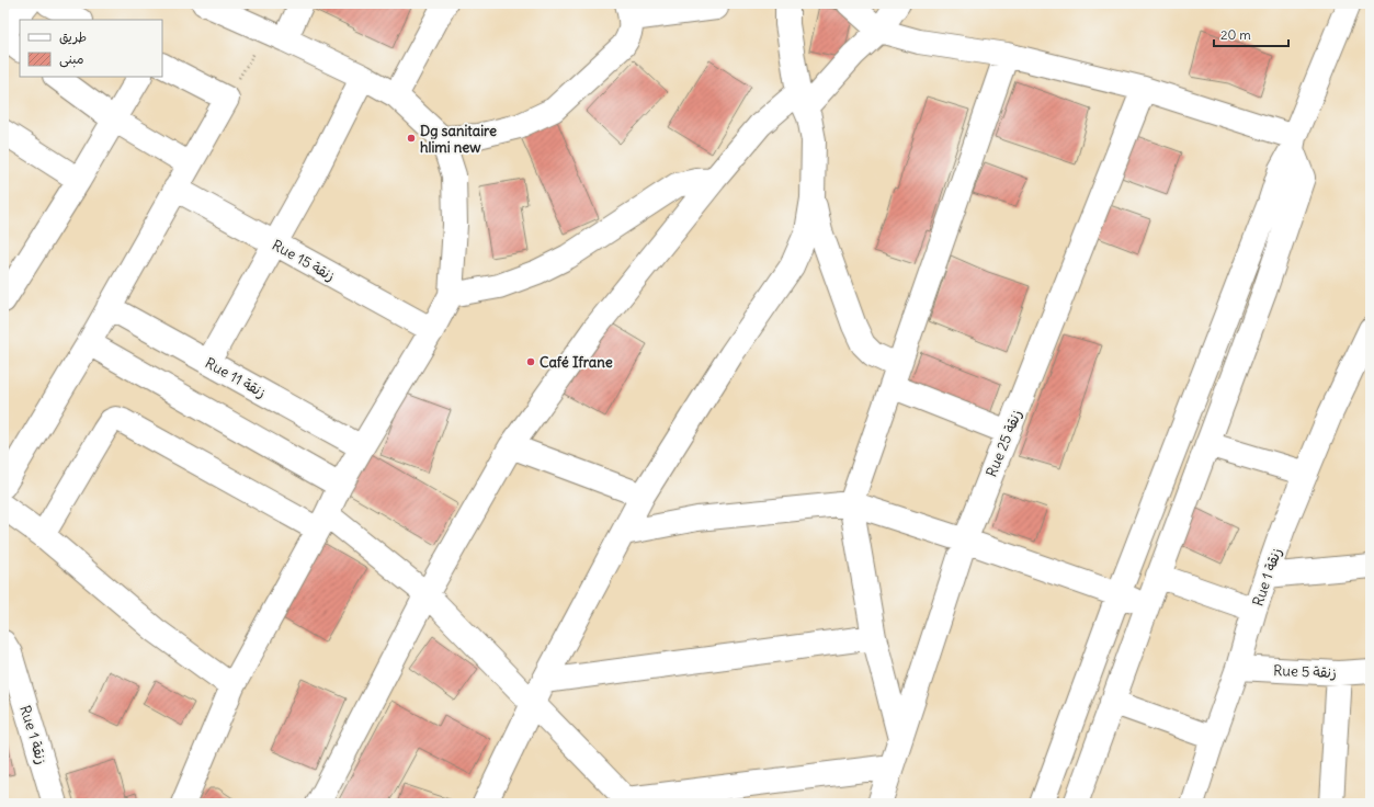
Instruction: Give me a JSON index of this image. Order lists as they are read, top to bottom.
{
  "streets": {
    "street": [
      "Rue 15 زنقة",
      "Rue 11 زنقة",
      "Rue 25 زنقة",
      "Rue 1 زنقة",
      "Rue 5 زنقة"
    ]
  },
  "crossings": [
    ["Rue 1 زنقة", "Rue 5 زنقة"]
  ],
  "places": ["Dg sanitaire hlimi new", "Café Ifrane"],
  "legend": ["طريق", "مبنى"],
  "scale_bar": "20 m"
}
